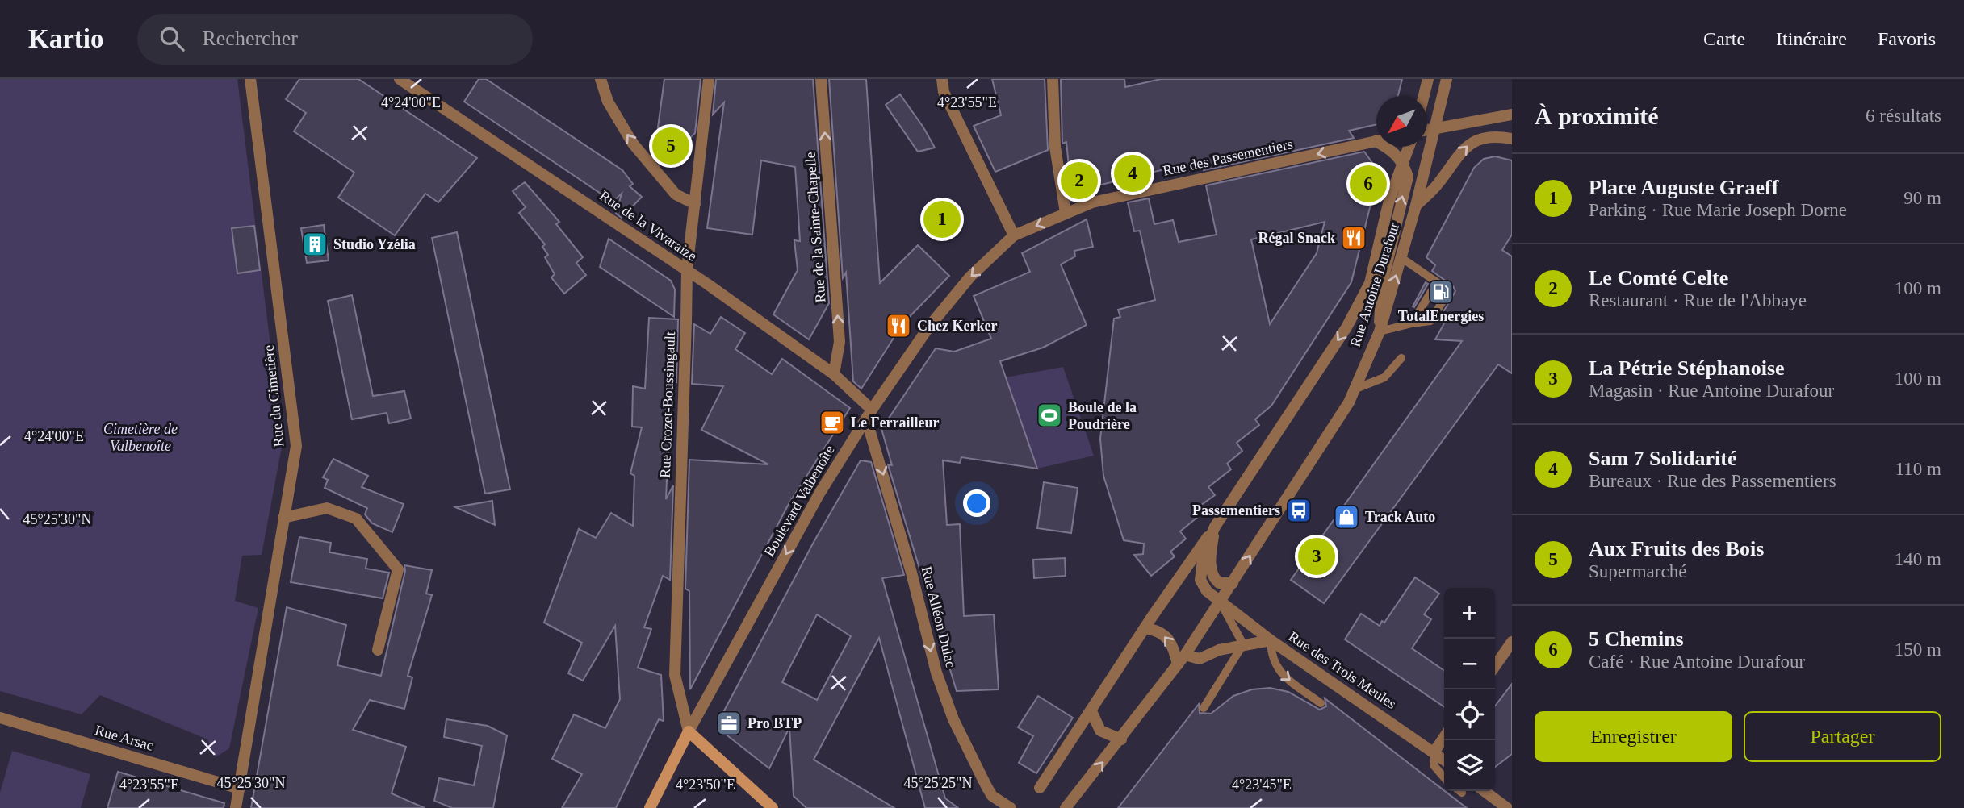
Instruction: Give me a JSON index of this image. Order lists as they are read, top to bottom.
{
  "streets": {
    "main road": ["Boulevard Valbenoîte"],
    "street": [
      "Rue des Passementiers",
      "Rue de la Vivaraize",
      "Rue de la Sainte-Chapelle",
      "Rue Antoine Durafour",
      "Rue du Cimetière",
      "Rue Crozet-Boussingault",
      "Rue Alléon Dulac",
      "Rue des Trois Meules",
      "Rue Arsac"
    ]
  },
  "crossings": [
    ["Rue des Passementiers", "Boulevard Valbenoîte"],
    ["Rue de la Vivaraize", "Rue de la Sainte-Chapelle"],
    ["Rue de la Vivaraize", "Rue Crozet-Boussingault"],
    ["Rue de la Vivaraize", "Boulevard Valbenoîte"],
    ["Rue de la Vivaraize", "Rue Alléon Dulac"],
    ["Rue Antoine Durafour", "Rue des Trois Meules"],
    ["Rue du Cimetière", "Rue Arsac"],
    ["Rue Crozet-Boussingault", "Boulevard Valbenoîte"],
    ["Boulevard Valbenoîte", "Rue Alléon Dulac"]
  ],
  "one_way": [
    "Rue des Passementiers",
    "Rue de la Sainte-Chapelle",
    "Boulevard Valbenoîte",
    "Rue Alléon Dulac"
  ],
  "parks": ["Cimetière de Valbenoîte"],
  "places": {
    "restaurant": ["Régal Snack", "Chez Kerker"],
    "building": ["Studio Yzélia"],
    "fuel station": ["TotalEnergies"],
    "sports": ["Boule de la Poudrière"],
    "cafe": ["Le Ferrailleur"],
    "bus stop": ["Passementiers"],
    "shop": ["Track Auto"],
    "office": ["Pro BTP"]
  },
  "north": "bottom left",
  "page": {
    "header": "Kartio",
    "search": "Rechercher",
    "nav": ["Carte", "Itinéraire", "Favoris"],
    "heading": ["À proximité", "6 résultats"],
    "pins": [
      "5",
      "4",
      "2",
      "6",
      "1",
      "3"
    ],
    "list": [
      {
        "mark": "1",
        "name": "Place Auguste Graeff",
        "note": "Parking · Rue Marie Joseph Dorne",
        "value": "90 m"
      },
      {
        "mark": "2",
        "name": "Le Comté Celte",
        "note": "Restaurant · Rue de l'Abbaye",
        "value": "100 m"
      },
      {
        "mark": "3",
        "name": "La Pétrie Stéphanoise",
        "note": "Magasin · Rue Antoine Durafour",
        "value": "100 m"
      },
      {
        "mark": "4",
        "name": "Sam 7 Solidarité",
        "note": "Bureaux · Rue des Passementiers",
        "value": "110 m"
      },
      {
        "mark": "5",
        "name": "Aux Fruits des Bois",
        "note": "Supermarché",
        "value": "140 m"
      },
      {
        "mark": "6",
        "name": "5 Chemins",
        "note": "Café · Rue Antoine Durafour",
        "value": "150 m"
      }
    ],
    "map_buttons": ["+", "−"],
    "buttons": ["Enregistrer", "Partager"]
  },
  "coordinates": [
    "4°24'00\"E",
    "4°23'55\"E",
    "45°25'30\"N",
    "45°25'25\"N",
    "4°23'50\"E",
    "4°23'45\"E"
  ]
}
